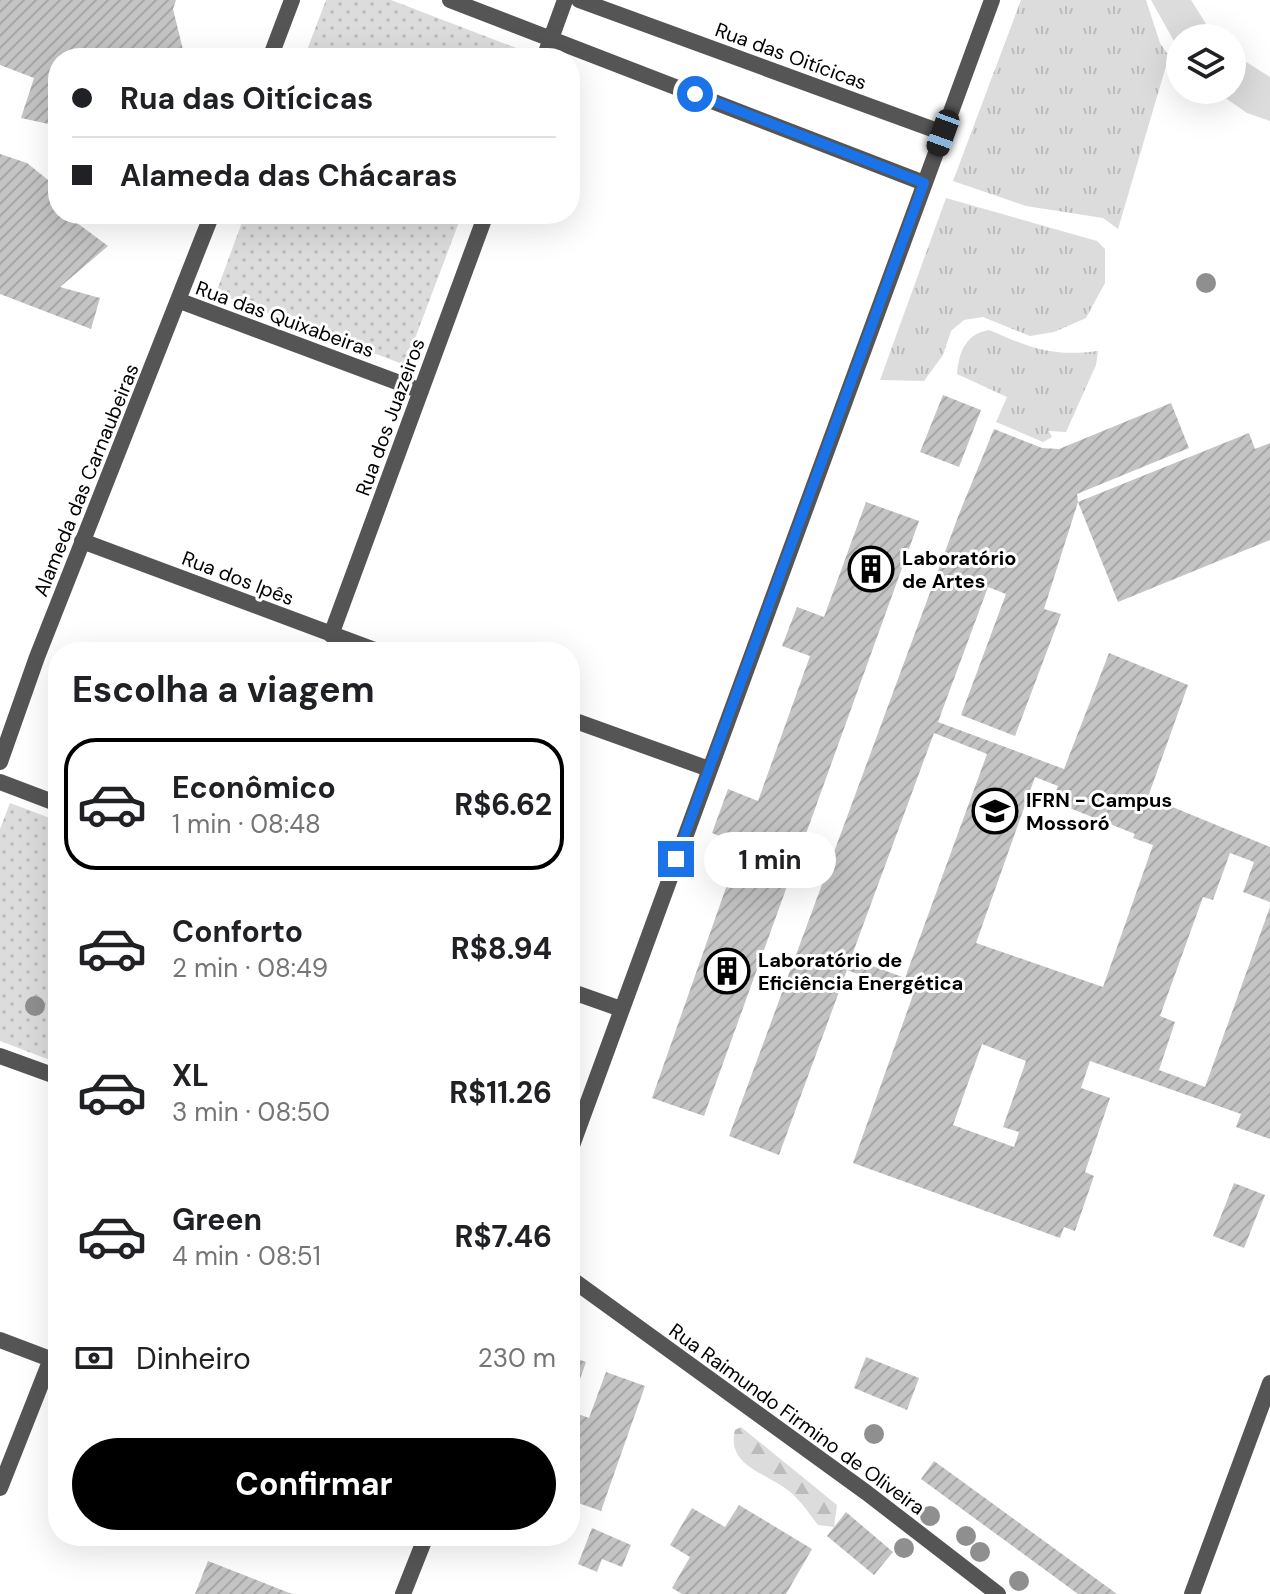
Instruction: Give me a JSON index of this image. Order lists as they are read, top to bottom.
{
  "streets": {
    "street": [
      "Rua das Oitícicas",
      "Rua das Quixabeiras",
      "Rua dos Juazeiros",
      "Alameda das Carnaubeiras",
      "Rua dos Ipês",
      "Rua Raimundo Firmino de Oliveira"
    ]
  },
  "crossings": [
    ["Rua das Quixabeiras", "Rua dos Juazeiros"],
    ["Rua das Quixabeiras", "Alameda das Carnaubeiras"],
    ["Rua dos Juazeiros", "Rua dos Ipês"],
    ["Alameda das Carnaubeiras", "Rua dos Ipês"]
  ],
  "places": {
    "building": ["Laboratório de Artes", "Laboratório de Eficiência Energética"],
    "school or university": ["IFRN - Campus Mossoró"]
  },
  "page": {
    "banner": ["Rua das Oitícicas", "Alameda das Chácaras"],
    "heading": "Escolha a viagem",
    "list": [
      {
        "name": "Econômico",
        "note": "1 min · 08:48",
        "value": "R$6.62"
      },
      {
        "name": "Conforto",
        "note": "2 min · 08:49",
        "value": "R$8.94"
      },
      {
        "name": "XL",
        "note": "3 min · 08:50",
        "value": "R$11.26"
      },
      {
        "name": "Green",
        "note": "4 min · 08:51",
        "value": "R$7.46"
      }
    ],
    "bubble": "1 min",
    "pay": ["Dinheiro", "230 m"],
    "buttons": "Confirmar"
  }
}
